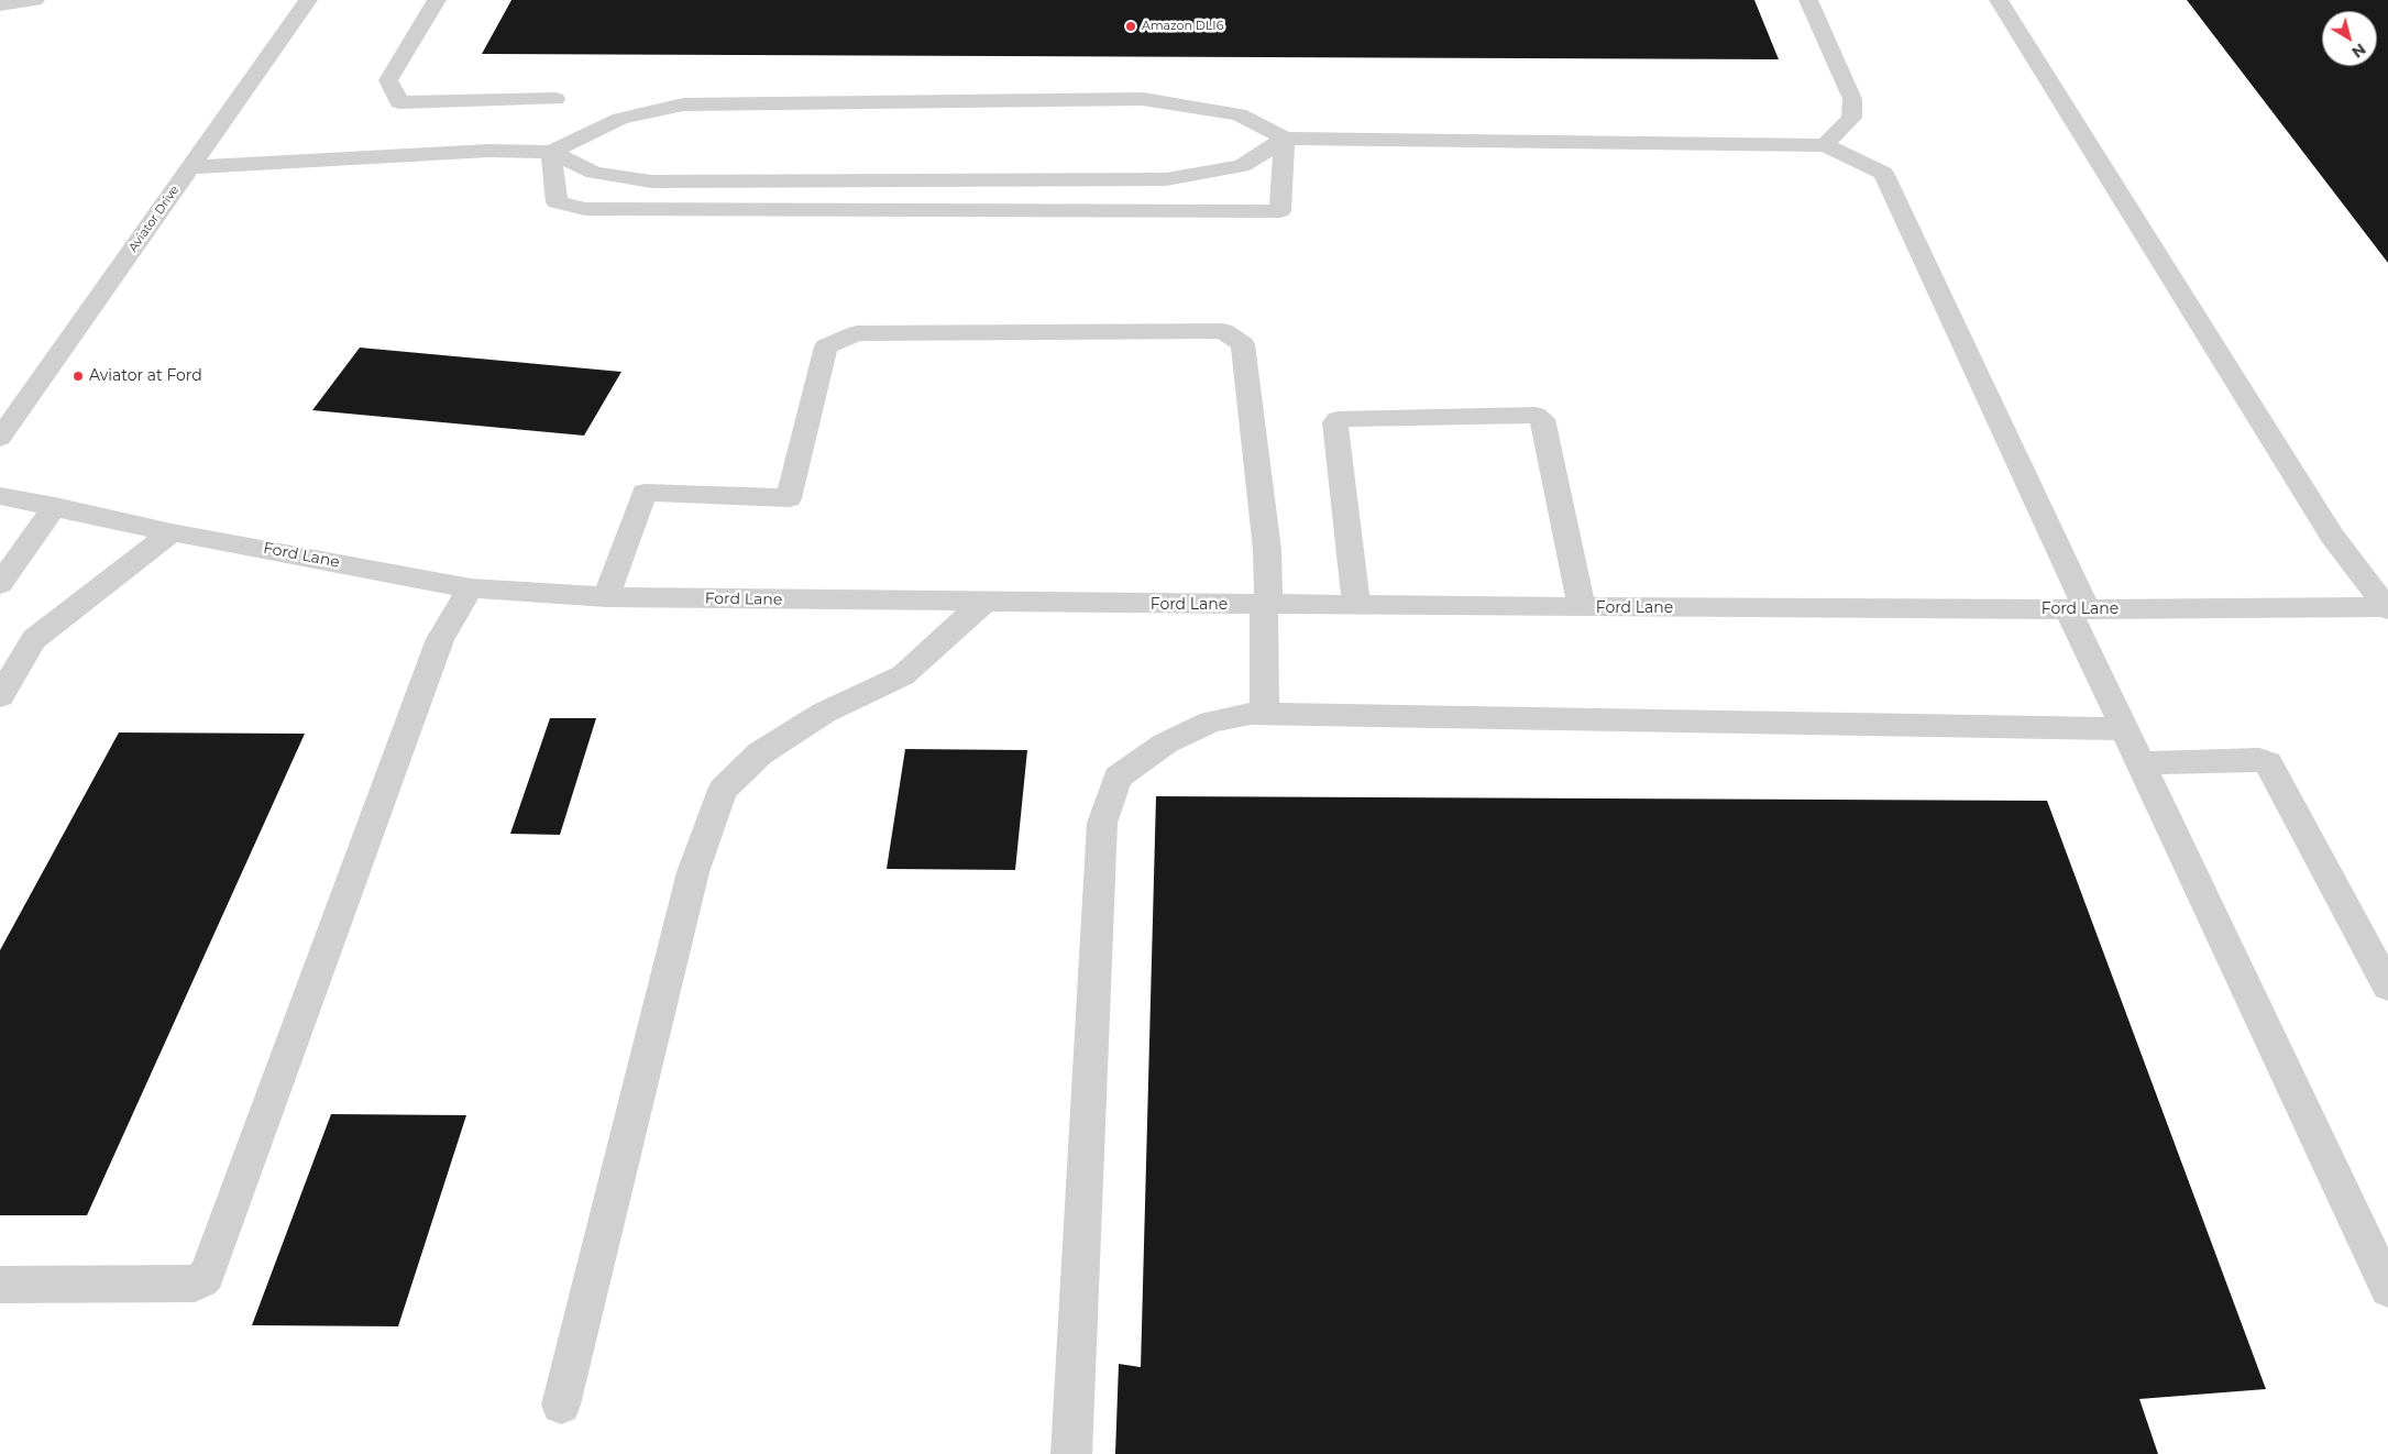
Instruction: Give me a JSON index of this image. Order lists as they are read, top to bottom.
{
  "streets": {
    "street": ["Aviator Drive", "Ford Lane"]
  },
  "places": ["Amazon DLI6", "Aviator at Ford"],
  "north": "bottom right"
}
